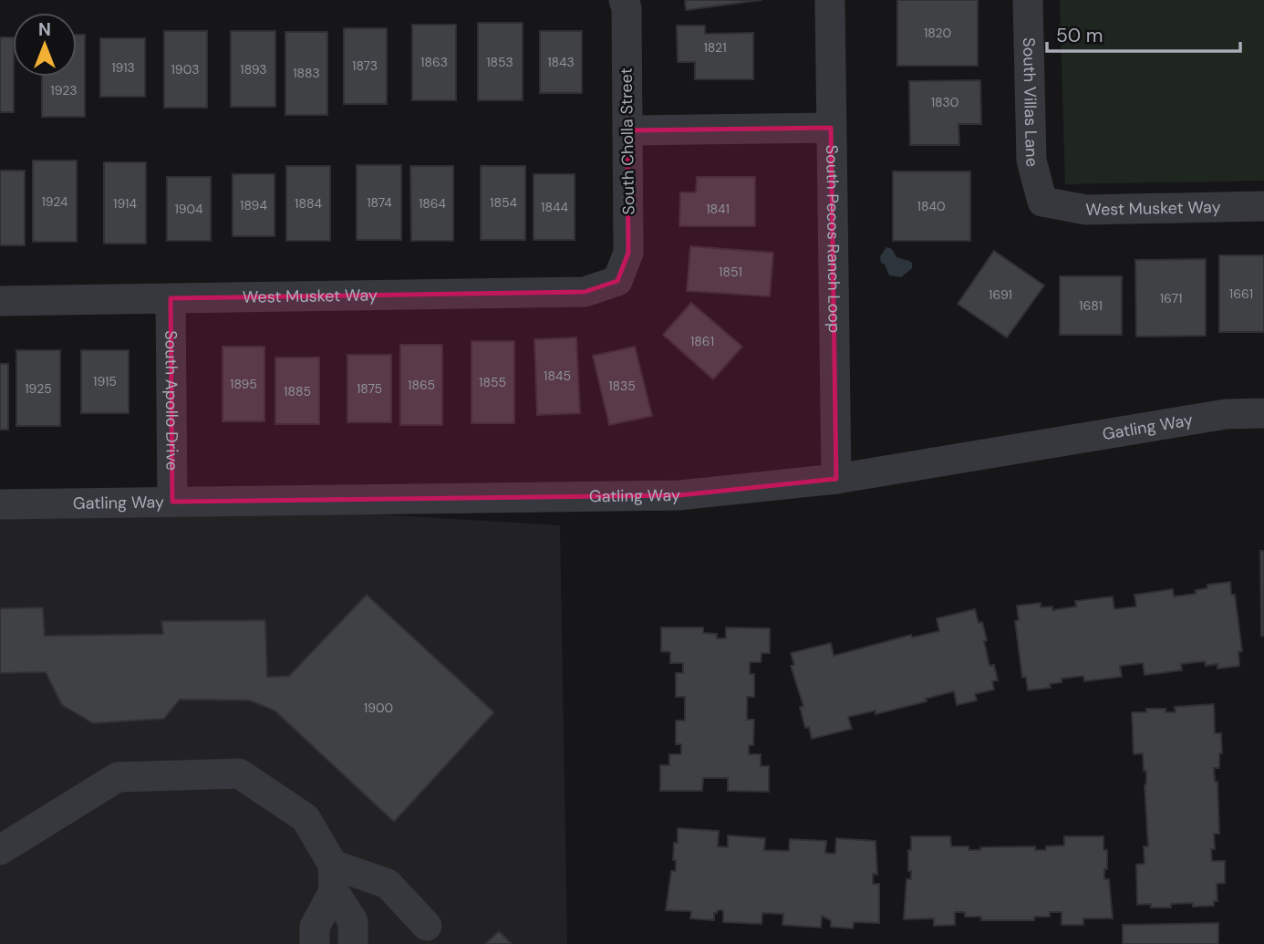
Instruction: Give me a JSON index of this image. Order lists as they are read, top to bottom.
{
  "streets": {
    "street": [
      "South Villas Lane",
      "South Cholla Street",
      "West Musket Way",
      "South Pecos Ranch Loop",
      "South Apollo Drive",
      "Gatling Way"
    ]
  },
  "crossings": [
    ["South Villas Lane", "West Musket Way"],
    ["South Cholla Street", "West Musket Way"],
    ["West Musket Way", "South Apollo Drive"],
    ["South Pecos Ranch Loop", "Gatling Way"],
    ["South Apollo Drive", "Gatling Way"]
  ],
  "house_numbers": [
    "1820",
    "1821",
    "1863",
    "1853",
    "1843",
    "1873",
    "1913",
    "1903",
    "1893",
    "1883",
    "1923",
    "1830",
    "1924",
    "1874",
    "1854",
    "1914",
    "1884",
    "1864",
    "1894",
    "1840",
    "1844",
    "1904",
    "1841",
    "1851",
    "1661",
    "1691",
    "1671",
    "1681",
    "1861",
    "1845",
    "1915",
    "1855",
    "1895",
    "1865",
    "1835",
    "1925",
    "1875",
    "1885",
    "1900"
  ],
  "scale_bar": "50 m",
  "north": "top"
}
